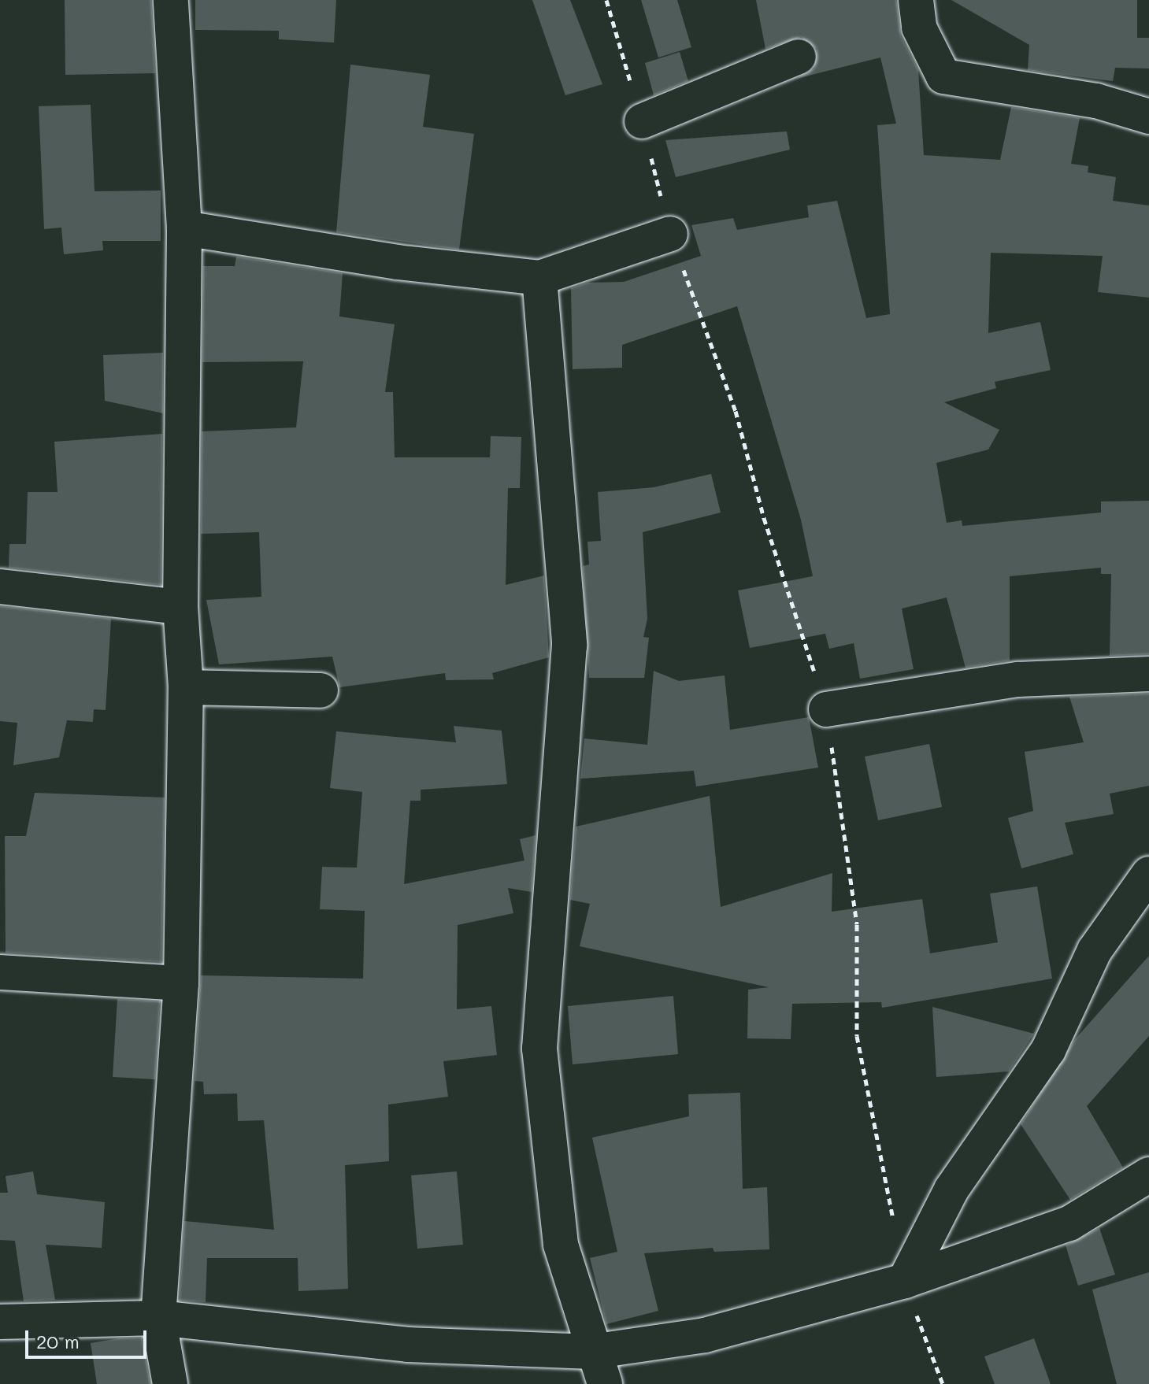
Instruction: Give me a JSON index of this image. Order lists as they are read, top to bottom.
{
  "scale_bar": "20 m"
}
